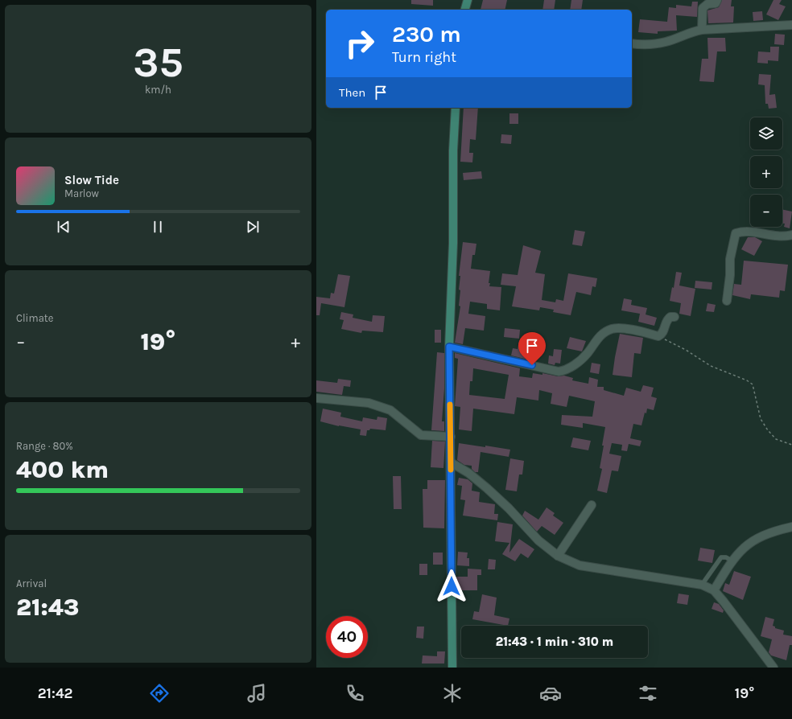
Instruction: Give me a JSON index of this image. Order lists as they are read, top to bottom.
{
  "page": {
    "tile": [
      ["35", "km/h"],
      "Climate",
      ["Range · 80%", "400 km"],
      ["Arrival", "21:43"]
    ],
    "turn": ["230 m", "Turn right"],
    "then": "Then",
    "map_buttons": ["+", "−"],
    "song": ["Slow Tide", "Marlow"],
    "heat": ["−", "19°", "+"],
    "limit": "40",
    "trip": "21:43 · 1 min · 310 m",
    "tabs": ["21:42", "19°"]
  }
}
